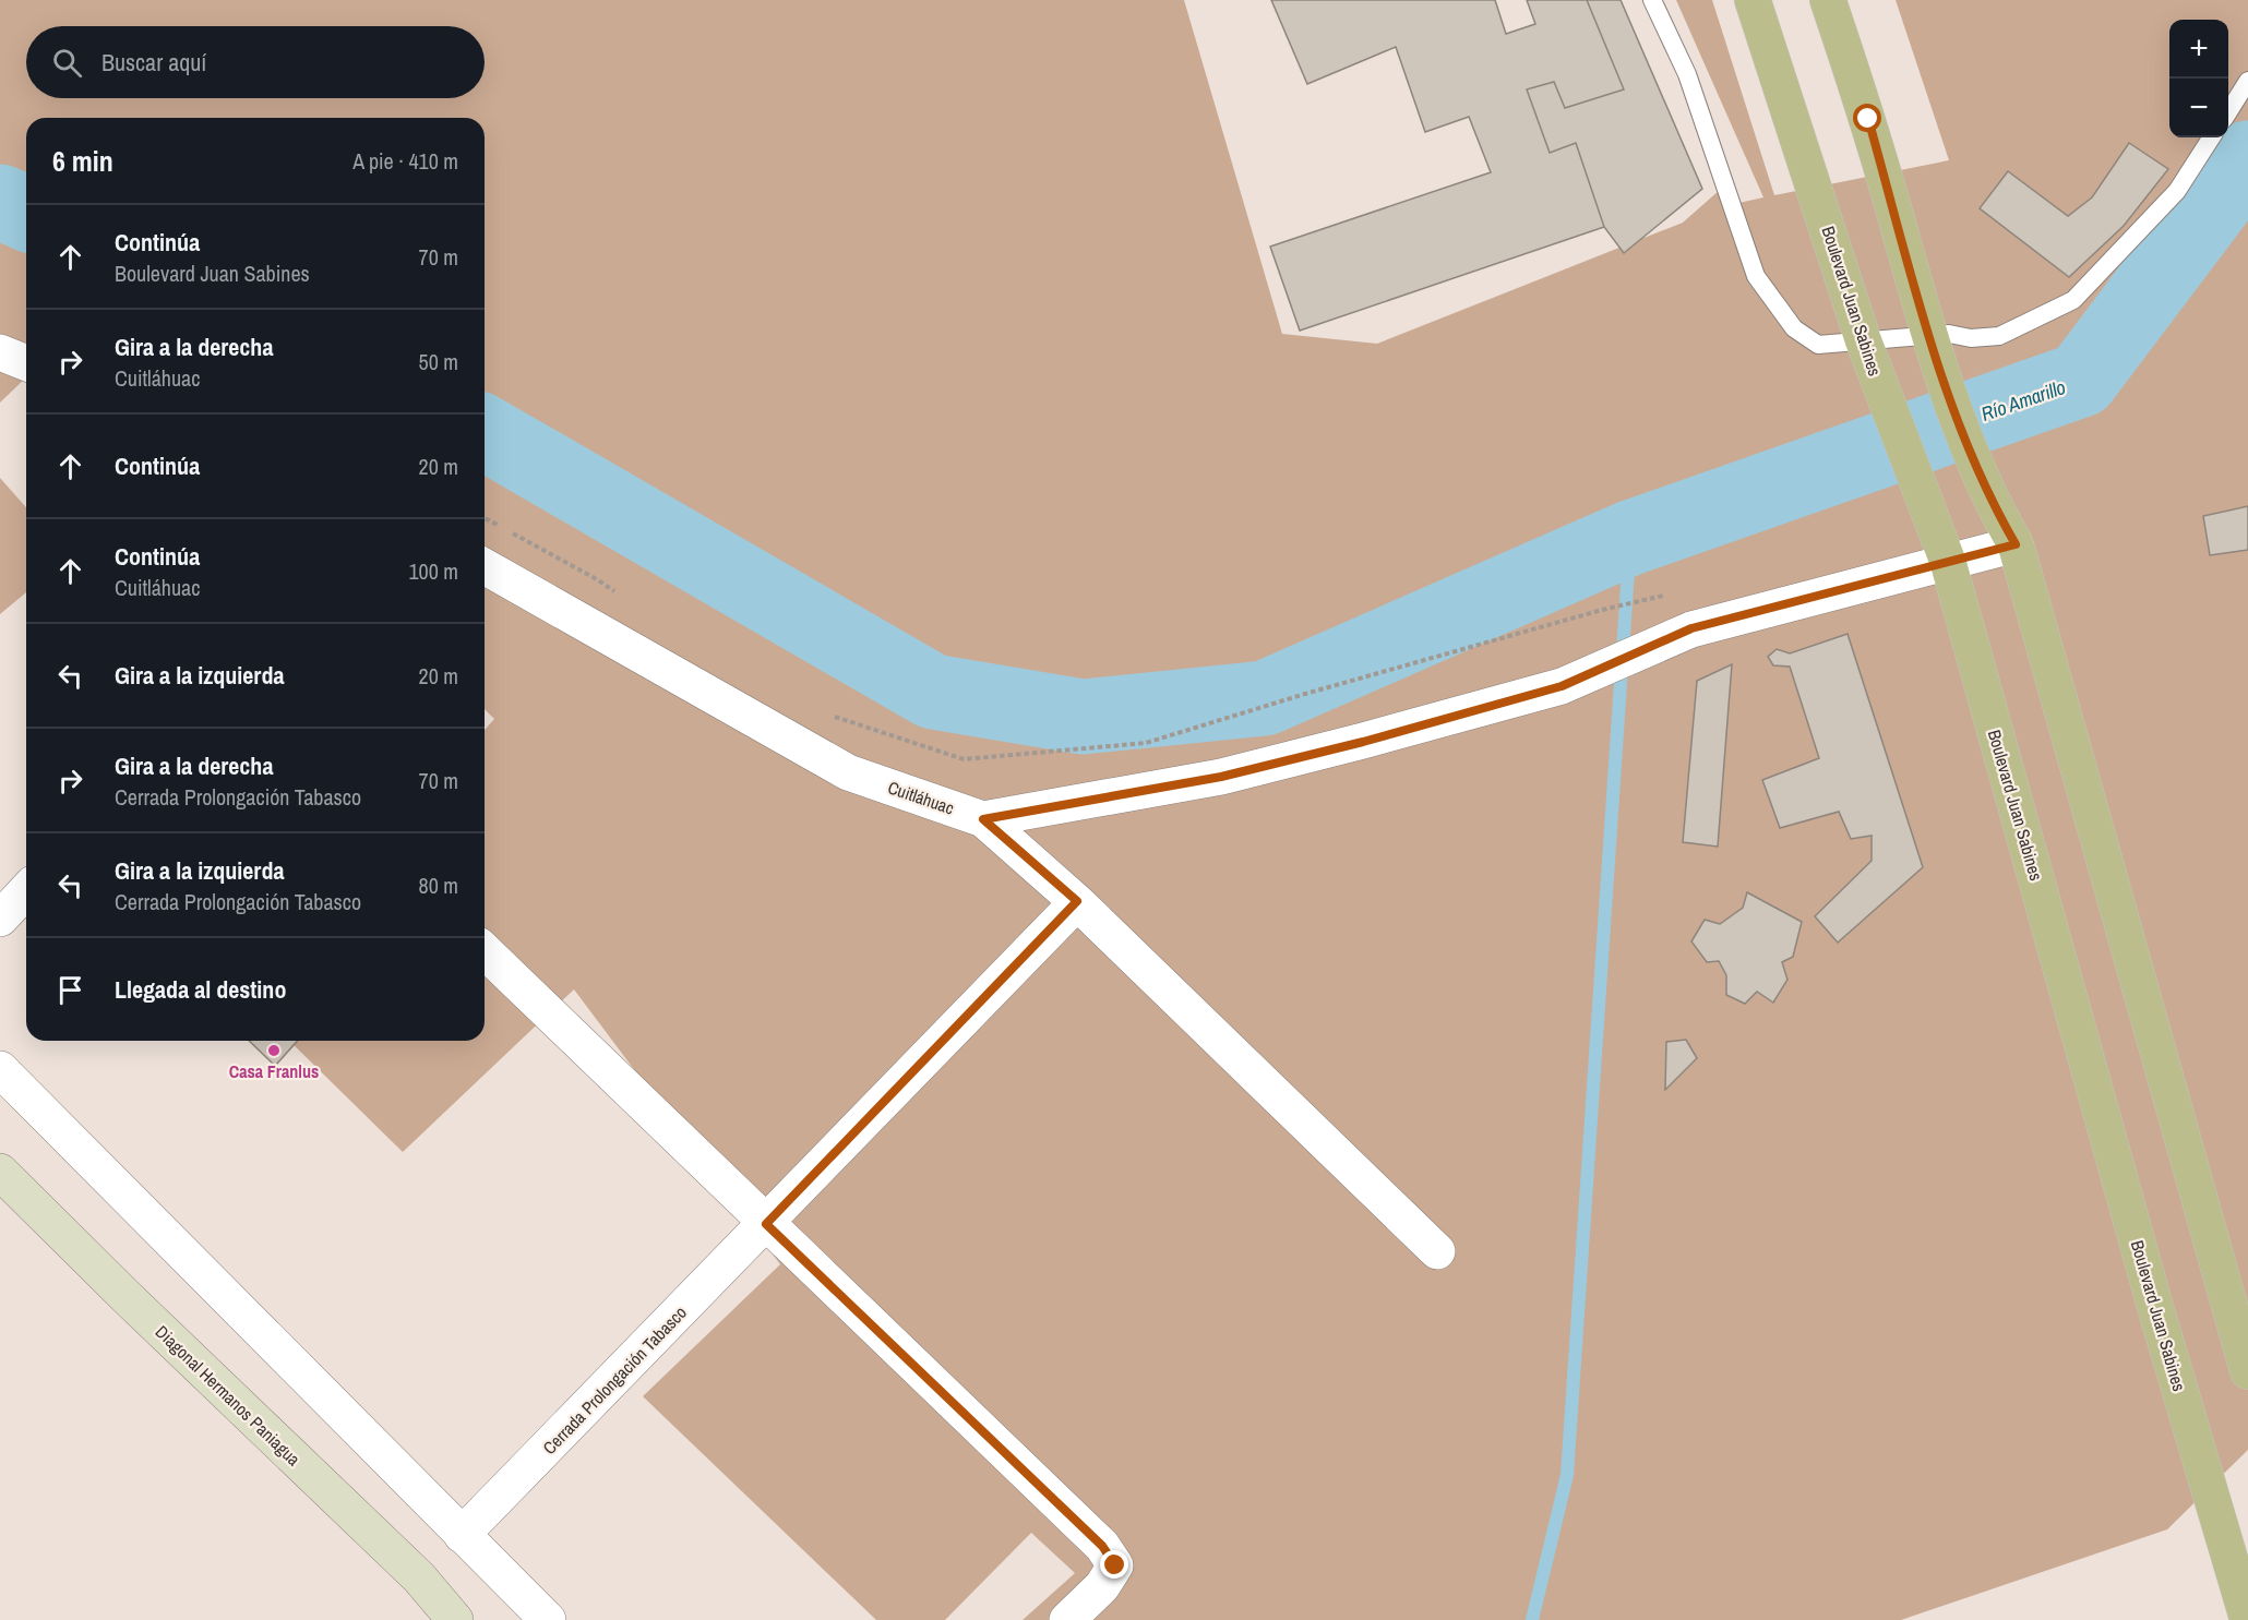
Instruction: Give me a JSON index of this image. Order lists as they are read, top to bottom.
{
  "streets": {
    "main road": ["Boulevard Juan Sabines", "Diagonal Hermanos Paniagua"],
    "street": ["Cuitláhuac", "Cerrada Prolongación Tabasco"]
  },
  "crossings": [
    ["Boulevard Juan Sabines", "Cuitláhuac"]
  ],
  "water": ["Río Amarillo"],
  "places": ["Casa Franlus"],
  "page": {
    "map_buttons": ["+", "−"],
    "search": "Buscar aquí",
    "heading": ["6 min", "A pie · 410 m"],
    "list": [
      ["Continúa", "Boulevard Juan Sabines", "70 m"],
      ["Gira a la derecha", "Cuitláhuac", "50 m"],
      ["Continúa", "20 m"],
      ["Continúa", "Cuitláhuac", "100 m"],
      ["Gira a la izquierda", "20 m"],
      ["Gira a la derecha", "Cerrada Prolongación Tabasco", "70 m"],
      ["Gira a la izquierda", "Cerrada Prolongación Tabasco", "80 m"],
      "Llegada al destino"
    ]
  }
}
